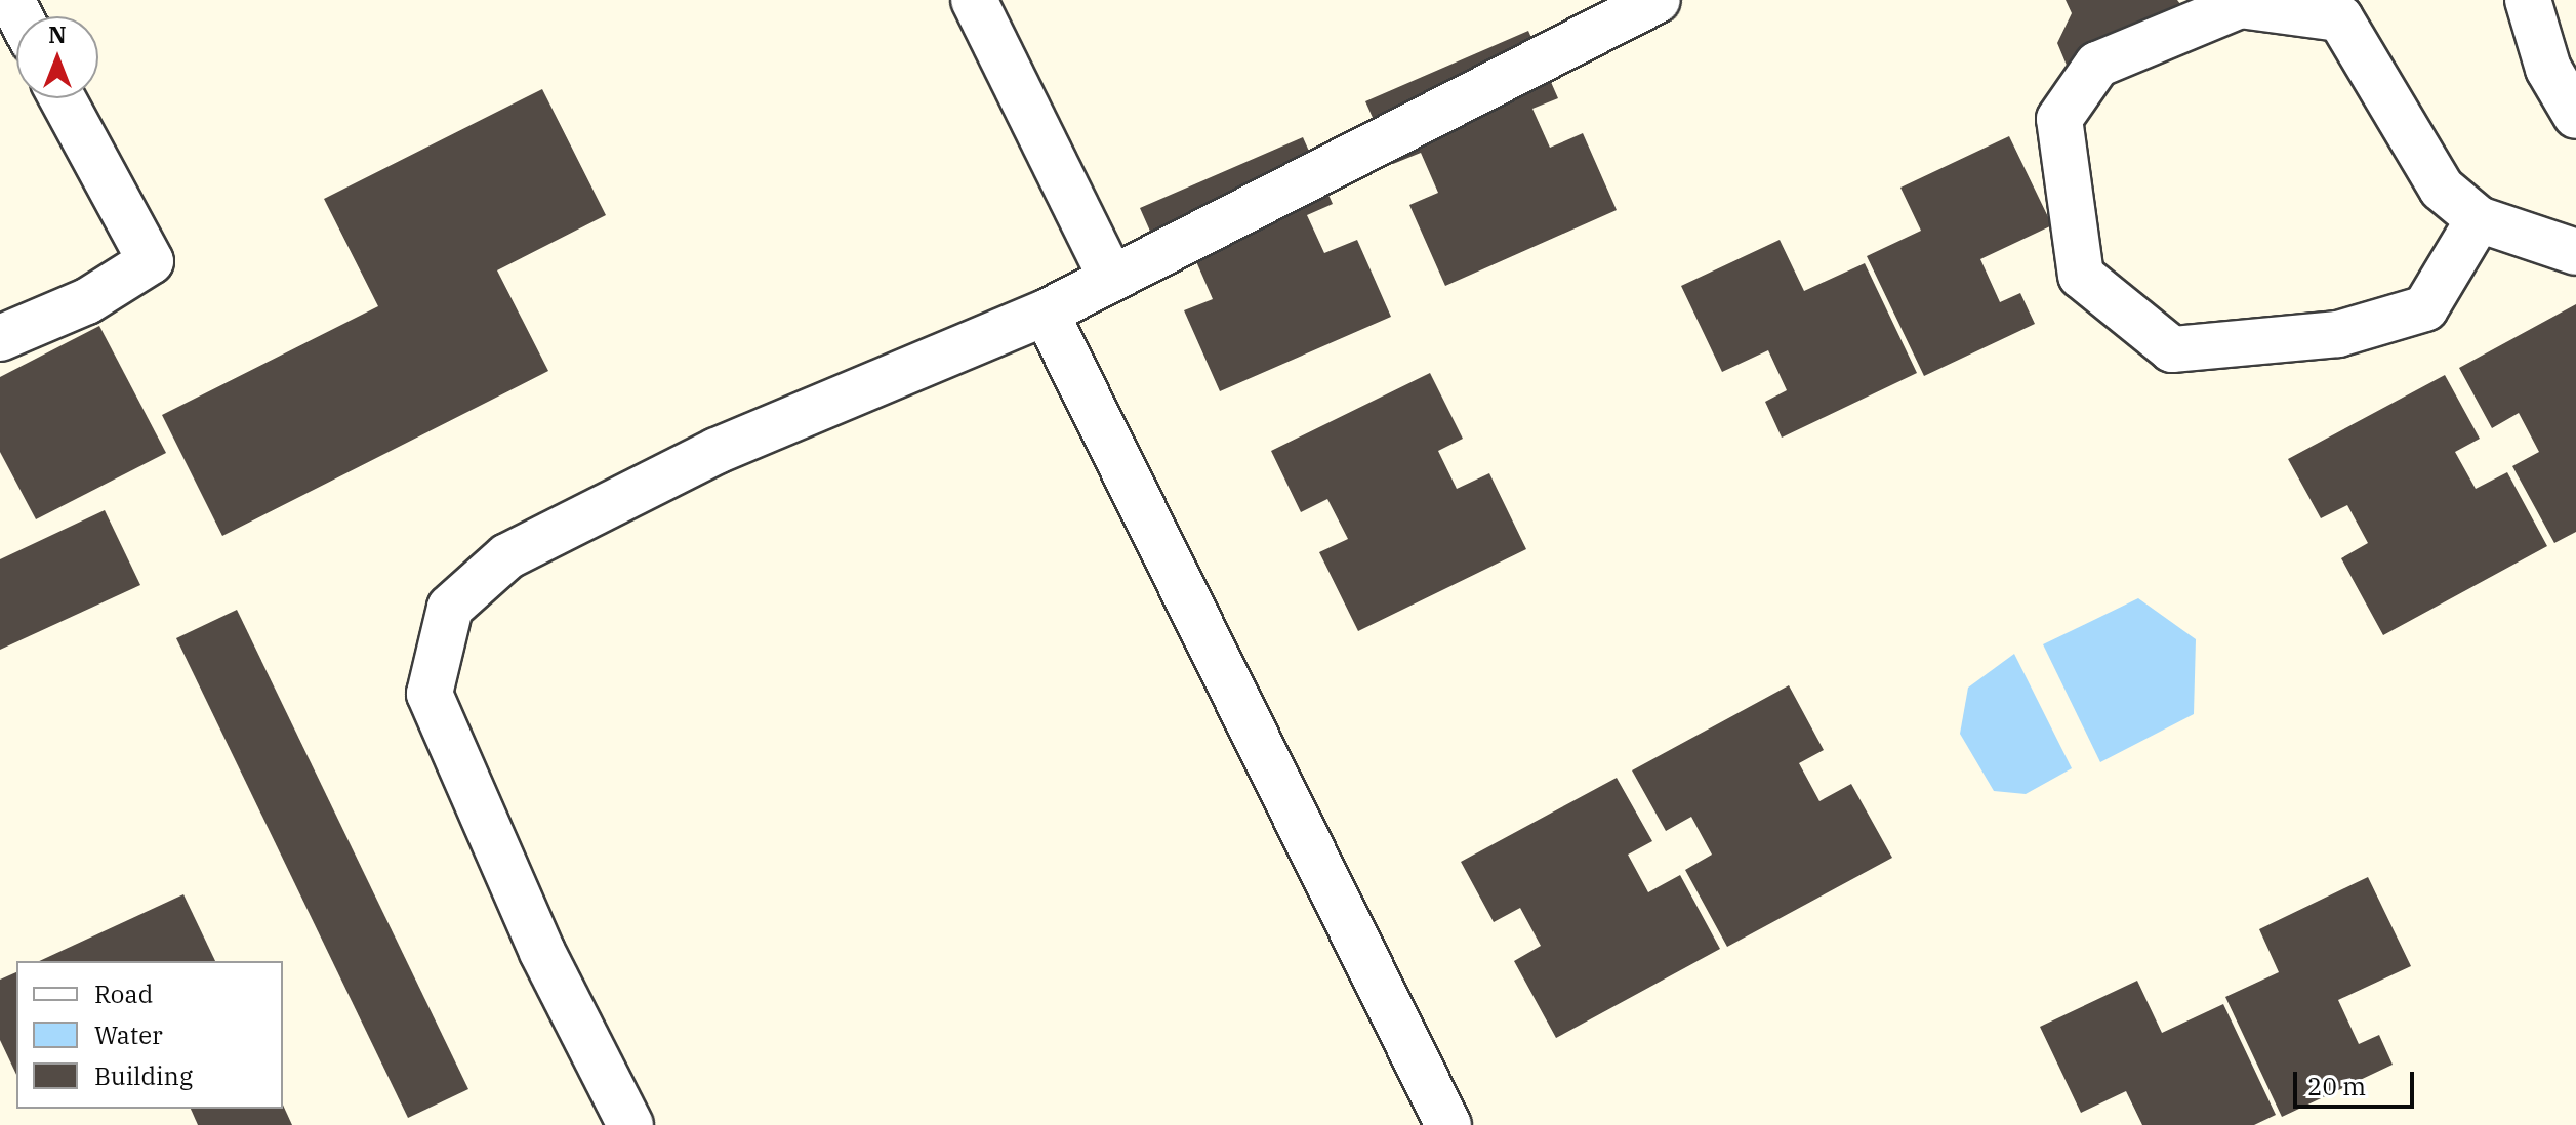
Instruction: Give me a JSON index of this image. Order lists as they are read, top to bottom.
{
  "legend": ["Road", "Water", "Building"],
  "scale_bar": "20 m",
  "north": "top"
}
